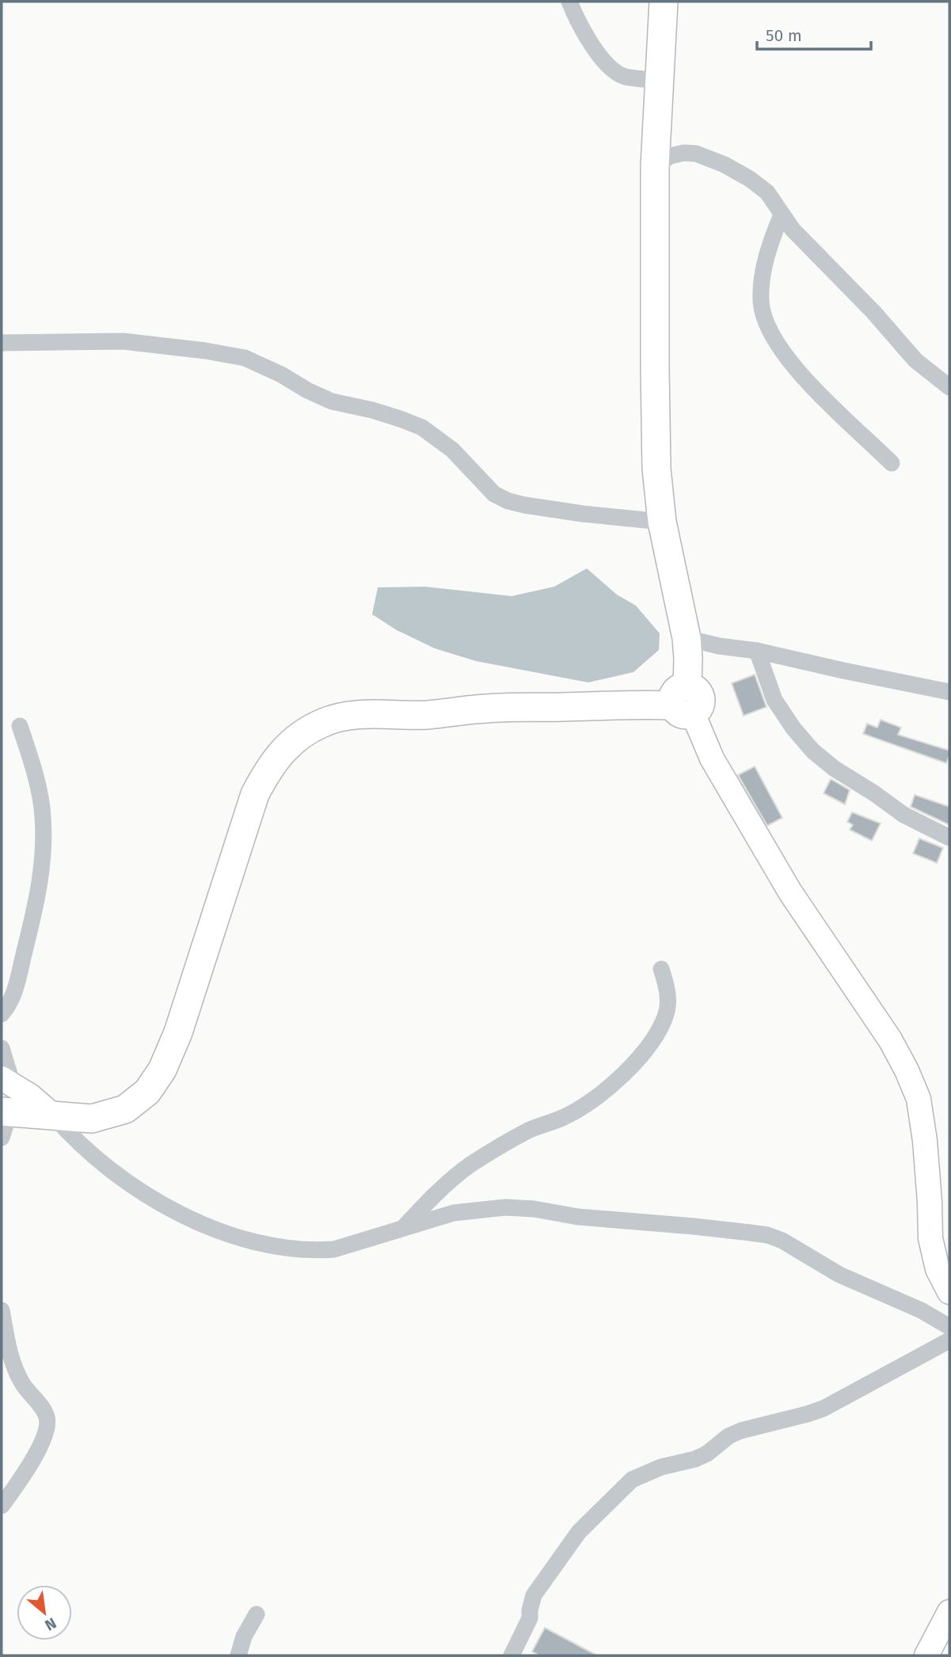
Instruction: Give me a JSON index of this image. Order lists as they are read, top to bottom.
{
  "scale_bar": "50 m",
  "north": "bottom right"
}
